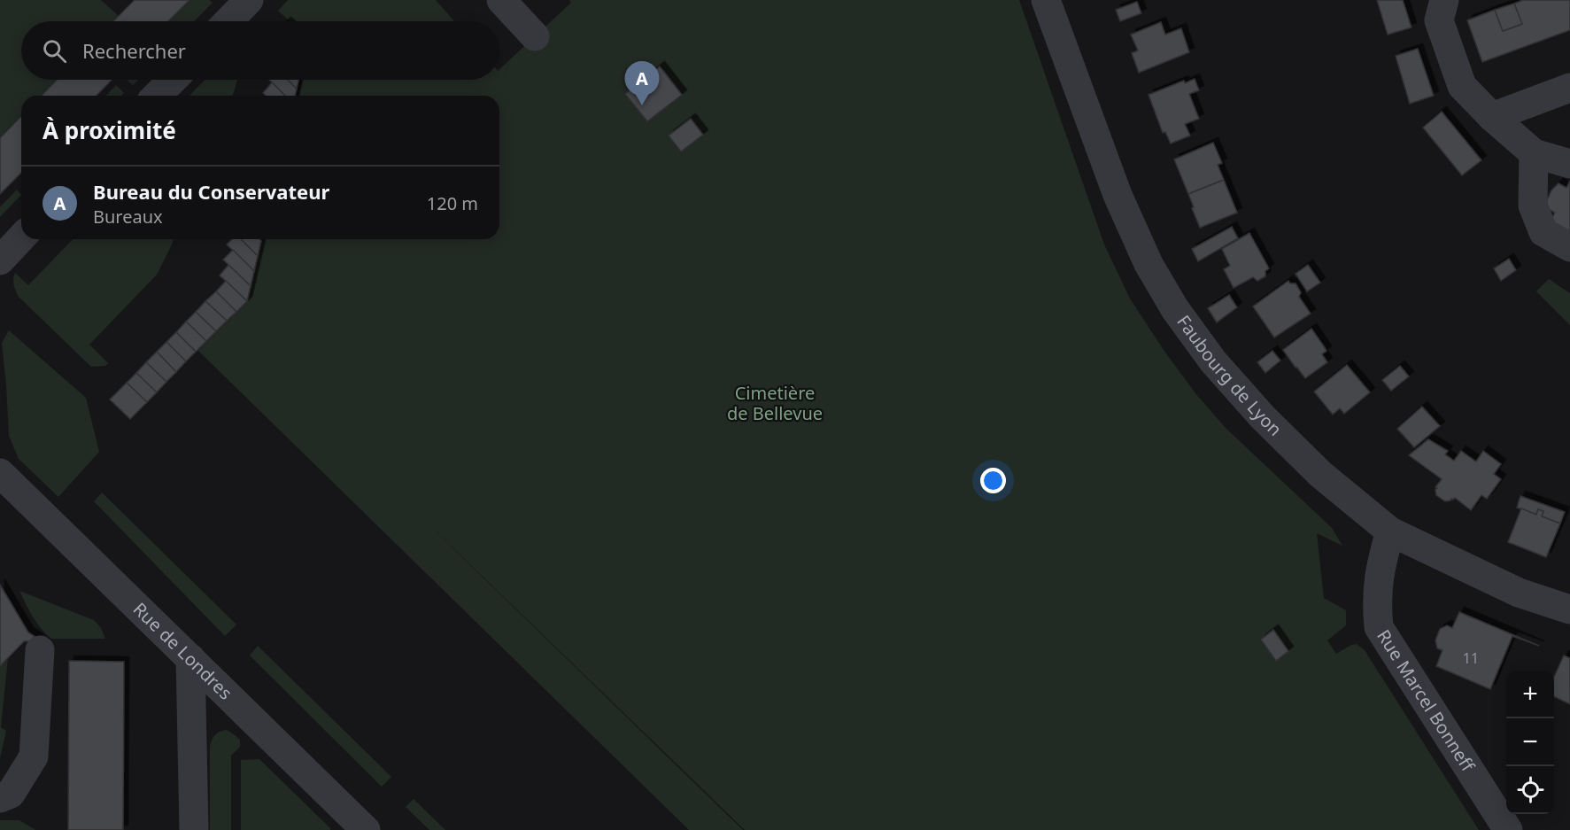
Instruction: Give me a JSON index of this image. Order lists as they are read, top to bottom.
{
  "streets": {
    "street": ["Faubourg de Lyon", "Rue de Londres", "Rue Marcel Bonneff"]
  },
  "crossings": [
    ["Faubourg de Lyon", "Rue Marcel Bonneff"]
  ],
  "parks": ["Cimetière de Bellevue"],
  "house_numbers": ["11"],
  "page": {
    "search": "Rechercher",
    "pins": "A",
    "heading": "À proximité",
    "list": [
      {
        "mark": "A",
        "name": "Bureau du Conservateur",
        "note": "Bureaux",
        "value": "120 m"
      }
    ],
    "map_buttons": ["+", "−"]
  }
}
